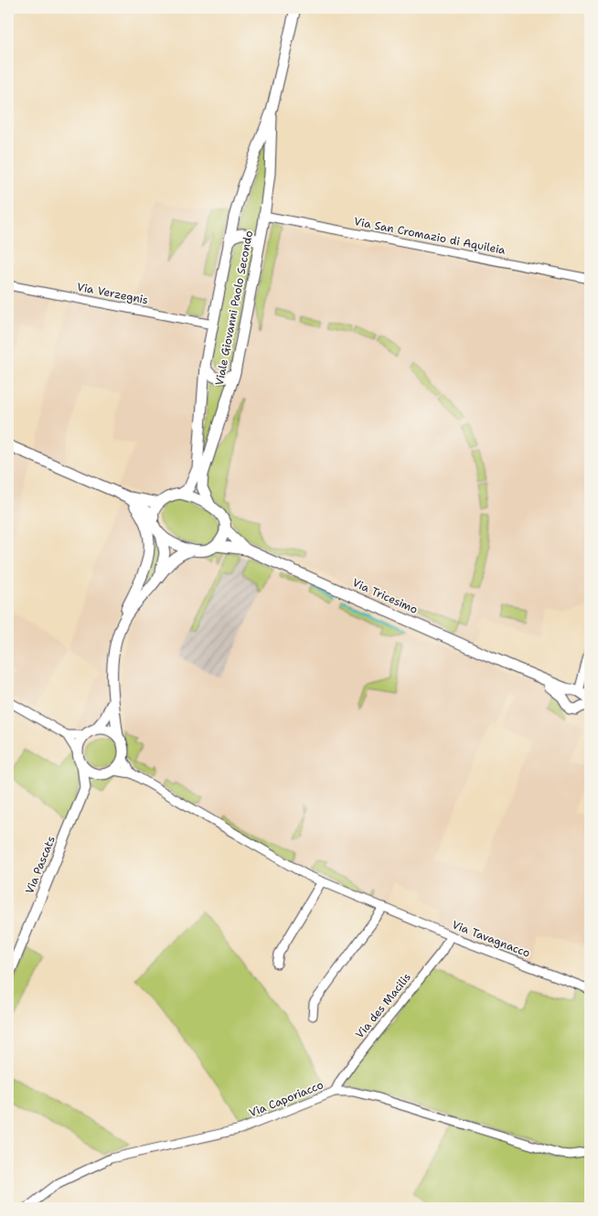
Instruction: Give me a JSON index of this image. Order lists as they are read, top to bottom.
{
  "streets": {
    "main road": ["Viale Giovanni Paolo Secondo", "Via Tricesimo", "Via Pascats"],
    "street": [
      "Via San Cromazio di Aquileia",
      "Via Verzegnis",
      "Via Tavagnacco",
      "Via des Macilis",
      "Via Caporiacco"
    ]
  },
  "crossings": [
    ["Via San Cromazio di Aquileia", "Viale Giovanni Paolo Secondo"],
    ["Via Verzegnis", "Viale Giovanni Paolo Secondo"],
    ["Viale Giovanni Paolo Secondo", "Via Tricesimo"],
    ["Via Pascats", "Via Tavagnacco"],
    ["Via Tavagnacco", "Via des Macilis"],
    ["Via des Macilis", "Via Caporiacco"]
  ]
}
